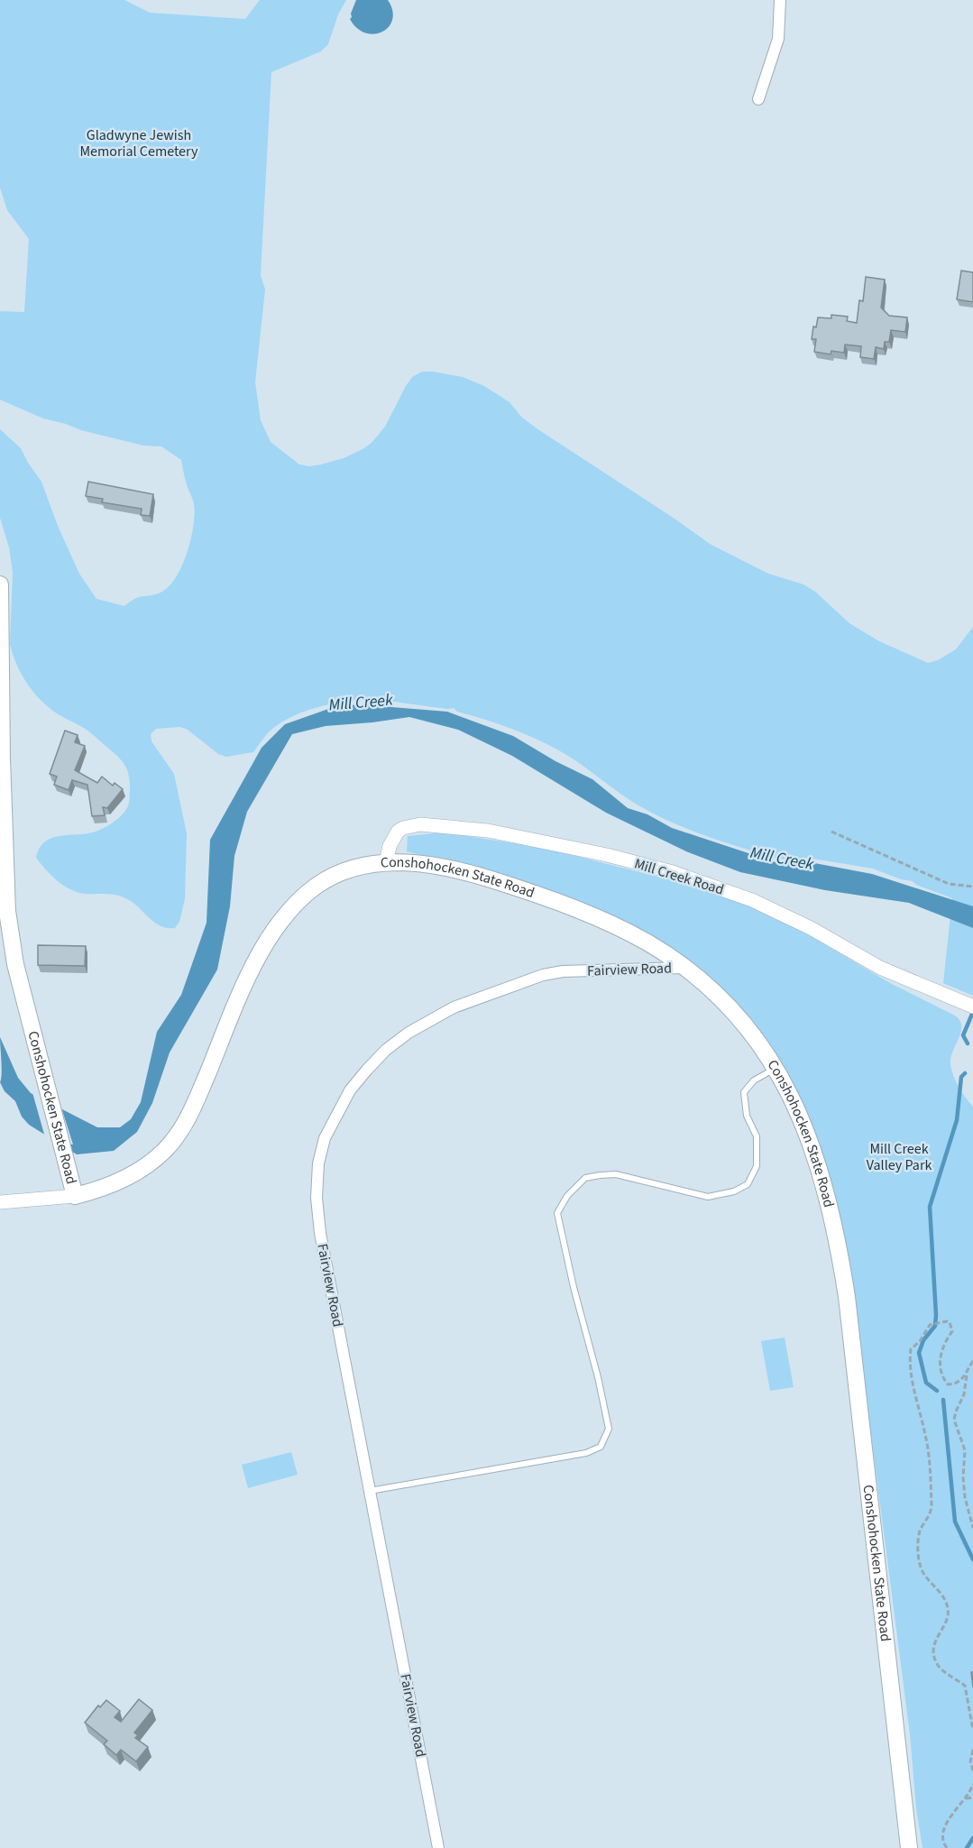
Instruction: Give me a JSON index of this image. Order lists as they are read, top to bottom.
{
  "streets": {
    "main road": ["Conshohocken State Road"],
    "street": ["Mill Creek Road", "Fairview Road"]
  },
  "crossings": [
    ["Mill Creek Road", "Conshohocken State Road"],
    ["Conshohocken State Road", "Fairview Road"]
  ],
  "water": ["Mill Creek"],
  "parks": ["Gladwyne Jewish Memorial Cemetery", "Mill Creek Valley Park"]
}
